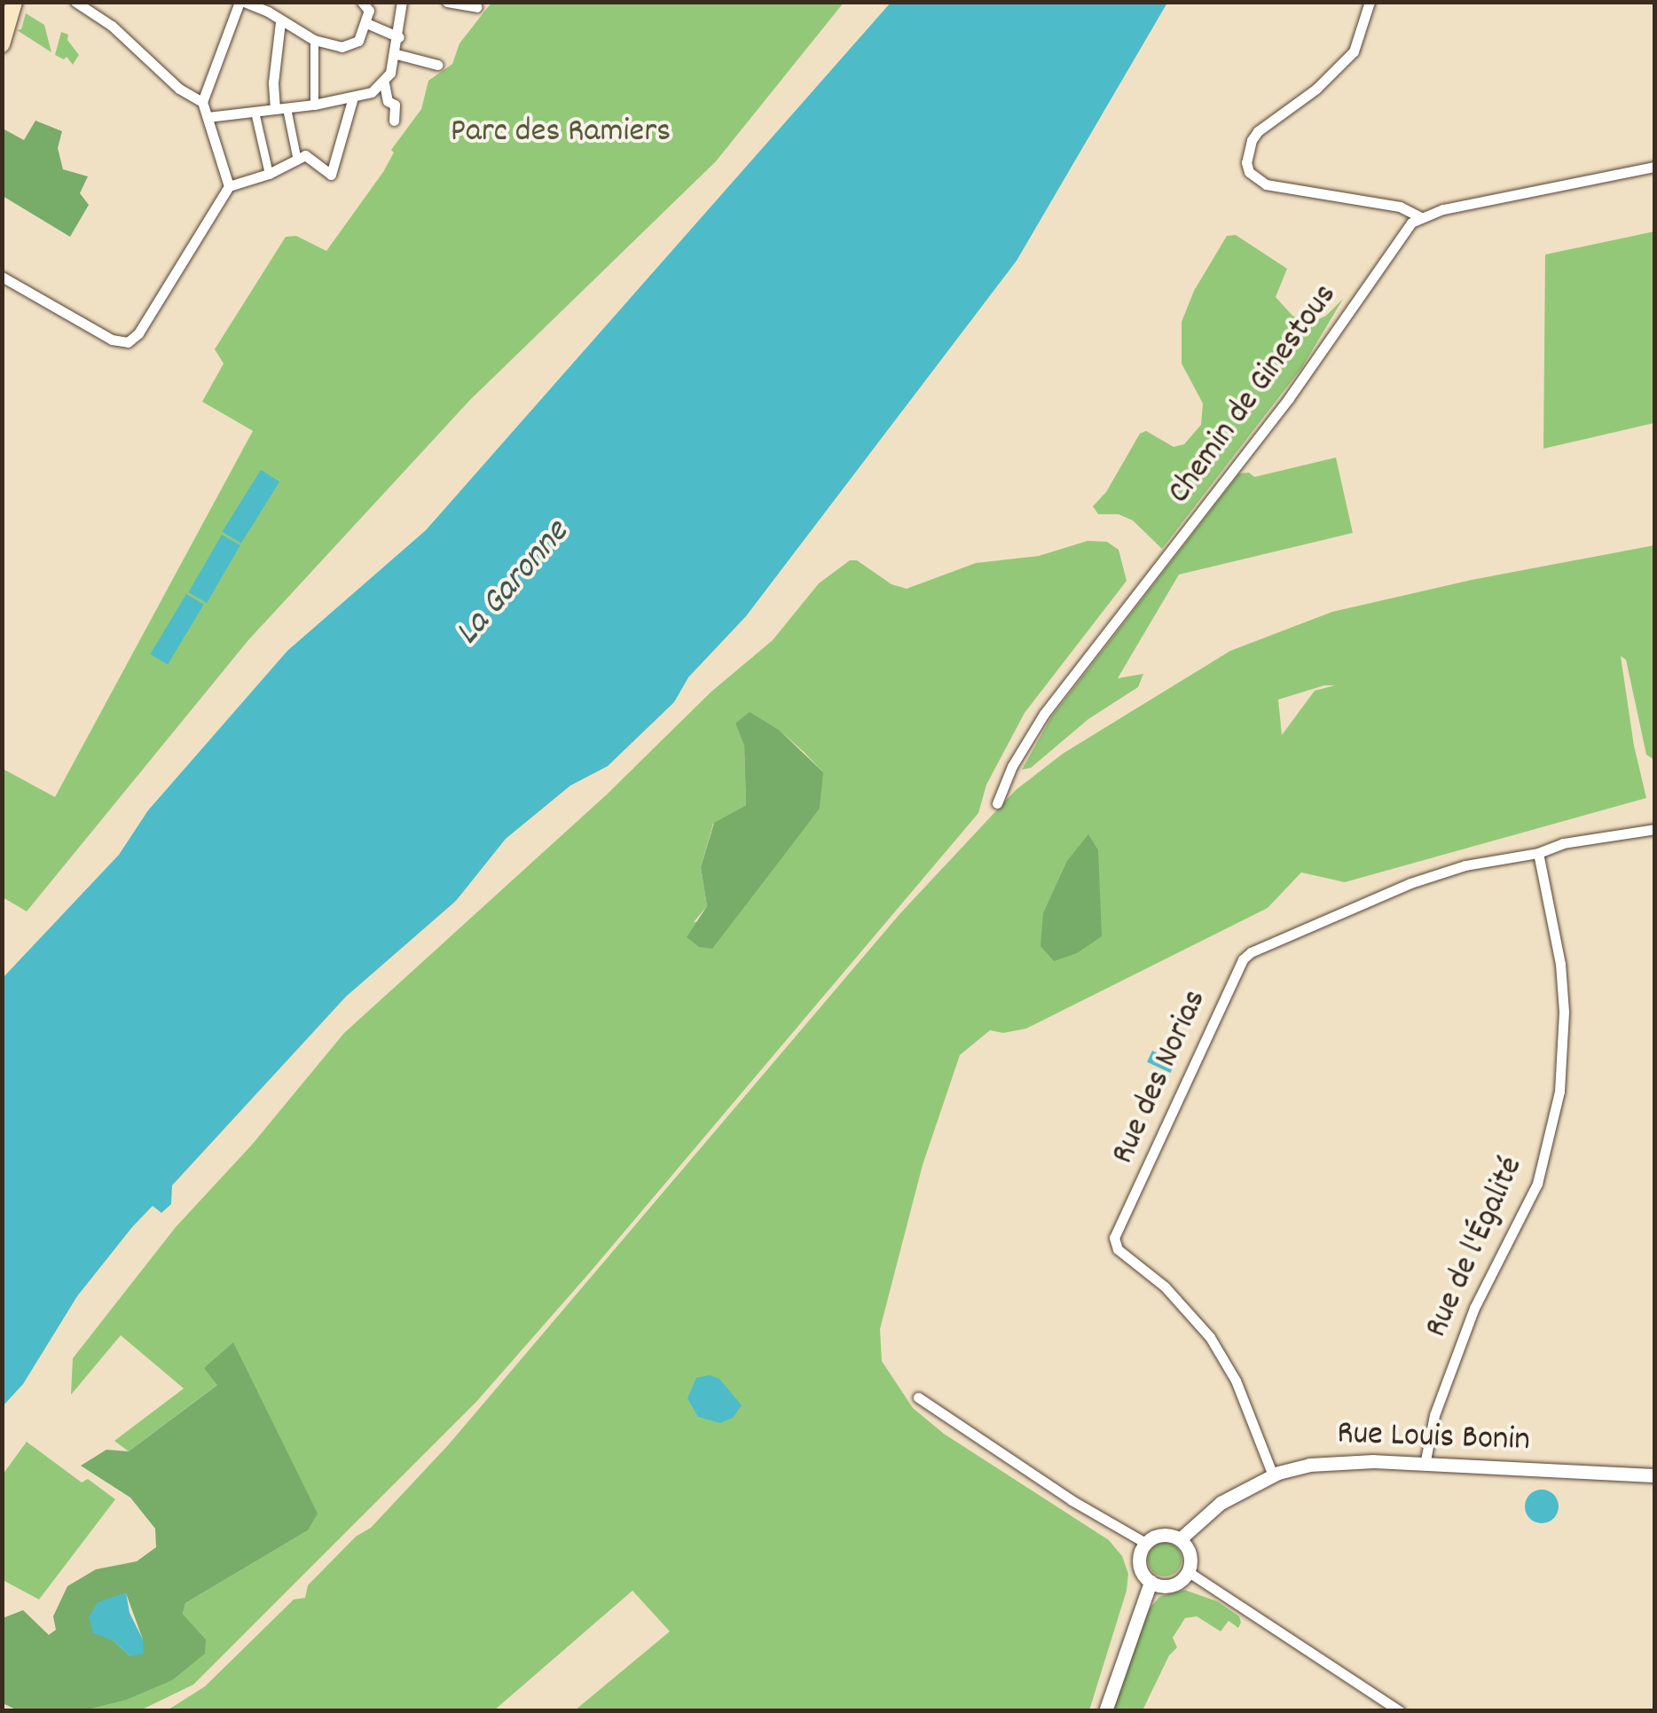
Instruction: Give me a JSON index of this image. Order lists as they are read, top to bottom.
{
  "streets": {
    "street": [
      "Chemin de Ginestous",
      "Rue des Norias",
      "Rue de l'Égalité",
      "Rue Louis Bonin"
    ]
  },
  "crossings": [
    ["Rue des Norias", "Rue de l'Égalité"],
    ["Rue des Norias", "Rue Louis Bonin"],
    ["Rue de l'Égalité", "Rue Louis Bonin"]
  ],
  "water": ["La Garonne"],
  "parks": ["Parc des Ramiers"]
}
